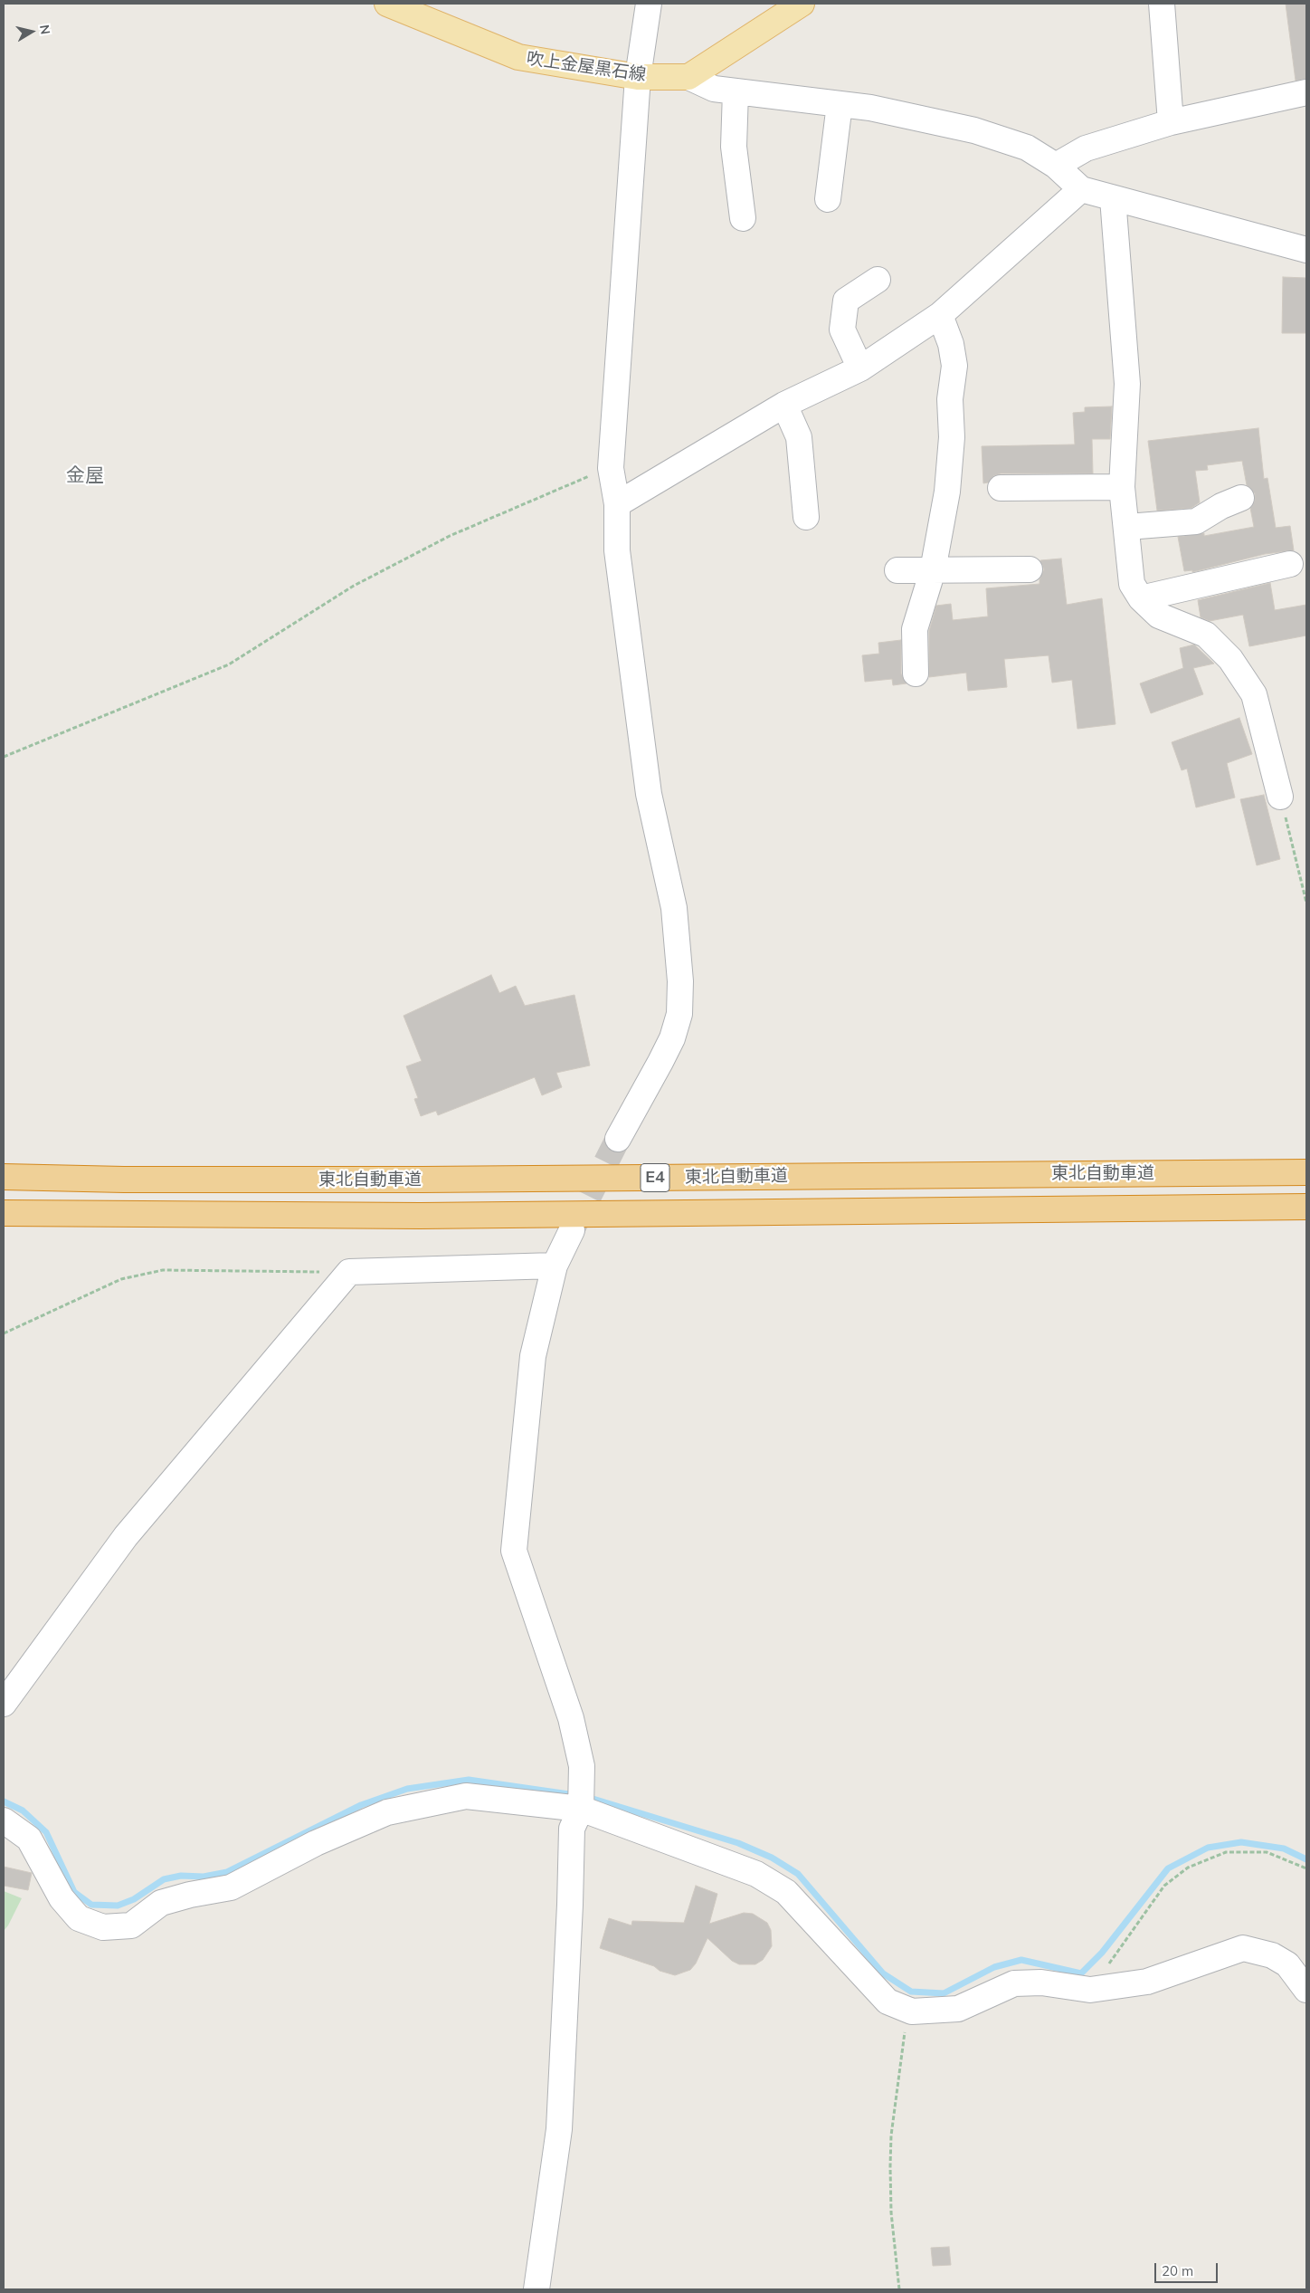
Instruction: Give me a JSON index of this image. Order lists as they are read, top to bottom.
{
  "streets": {
    "highway": ["東北自動車道", "E4"],
    "main road": ["吹上金屋黒石線"]
  },
  "districts": ["金屋"],
  "scale_bar": "20 m",
  "north": "right"
}
